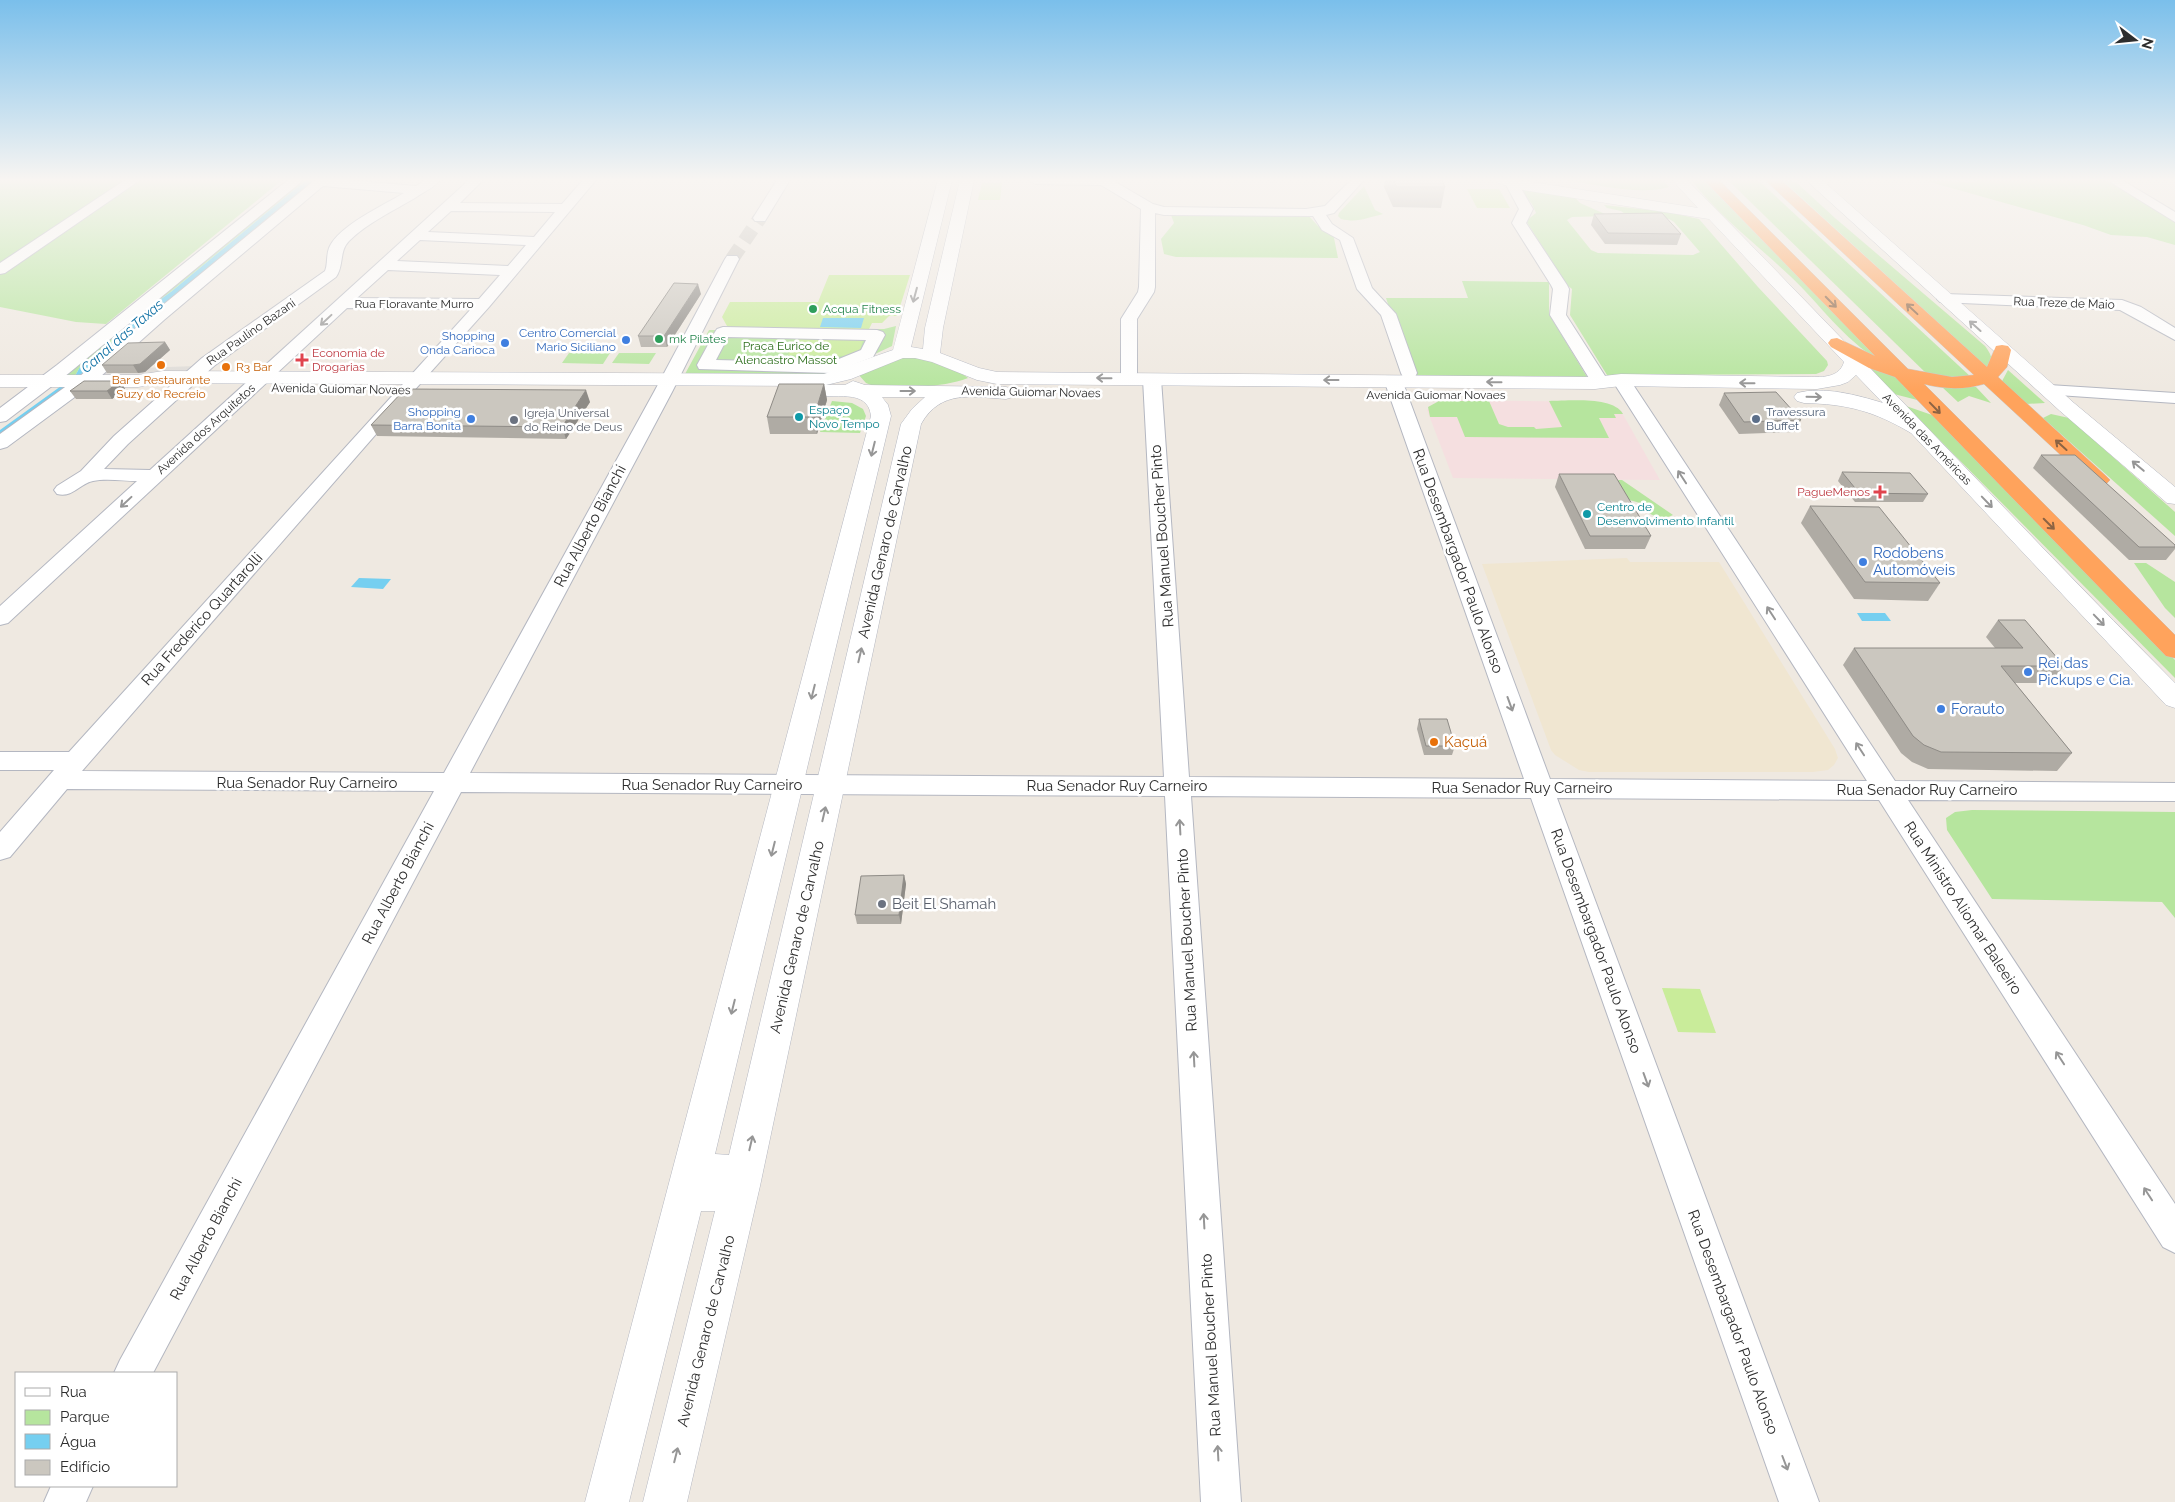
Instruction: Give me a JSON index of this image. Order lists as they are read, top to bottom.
{
  "streets": {
    "highway": ["Avenida das Américas"],
    "street": [
      "Rua Treze de Maio",
      "Rua Floravante Murro",
      "Rua Paulino Bazani",
      "Avenida Guiomar Novaes",
      "Avenida dos Arquitetos",
      "Rua Alberto Bianchi",
      "Rua Manuel Boucher Pinto",
      "Avenida Genaro de Carvalho",
      "Rua Desembargador Paulo Alonso",
      "Rua Frederico Quartarolli",
      "Rua Senador Ruy Carneiro",
      "Rua Ministro Aliomar Baleeiro"
    ]
  },
  "crossings": [
    ["Rua Floravante Murro", "Avenida dos Arquitetos"],
    ["Rua Floravante Murro", "Rua Frederico Quartarolli"],
    ["Rua Paulino Bazani", "Avenida Guiomar Novaes"],
    ["Avenida Guiomar Novaes", "Avenida dos Arquitetos"],
    ["Avenida Guiomar Novaes", "Avenida das Américas"],
    ["Avenida Guiomar Novaes", "Rua Alberto Bianchi"],
    ["Avenida Guiomar Novaes", "Rua Manuel Boucher Pinto"],
    ["Avenida Guiomar Novaes", "Avenida Genaro de Carvalho"],
    ["Avenida Guiomar Novaes", "Rua Desembargador Paulo Alonso"],
    ["Avenida Guiomar Novaes", "Rua Frederico Quartarolli"],
    ["Avenida Guiomar Novaes", "Rua Ministro Aliomar Baleeiro"],
    ["Rua Alberto Bianchi", "Rua Senador Ruy Carneiro"],
    ["Rua Manuel Boucher Pinto", "Rua Senador Ruy Carneiro"],
    ["Avenida Genaro de Carvalho", "Rua Senador Ruy Carneiro"],
    ["Rua Desembargador Paulo Alonso", "Rua Senador Ruy Carneiro"],
    ["Rua Frederico Quartarolli", "Rua Senador Ruy Carneiro"],
    ["Rua Senador Ruy Carneiro", "Rua Ministro Aliomar Baleeiro"]
  ],
  "one_way": ["Rua Manuel Boucher Pinto", "Rua Desembargador Paulo Alonso", "Rua Ministro Aliomar Baleeiro"],
  "water": ["Canal das Taxas"],
  "parks": ["Praça Eurico de Alencastro Massot"],
  "places": {
    "other": [
      "Acqua Fitness",
      "mk Pilates",
      "Centro Comercial Mario Siciliano",
      "Shopping Onda Carioca",
      "Bar e Restaurante Suzy do Recreio",
      "R3 Bar",
      "Espaço Novo Tempo",
      "Shopping Barra Bonita",
      "Travessura Buffet",
      "Igreja Universal do Reino de Deus",
      "Centro de Desenvolvimento Infantil",
      "Rodobens Automóveis",
      "Rei das Pickups e Cia.",
      "Forauto",
      "Kaçuá",
      "Beit El Shamah"
    ],
    "health": ["Economia de Drogarias", "PagueMenos"]
  },
  "legend": [
    "Rua",
    "Parque",
    "Água",
    "Edifício"
  ],
  "north": "right"
}
